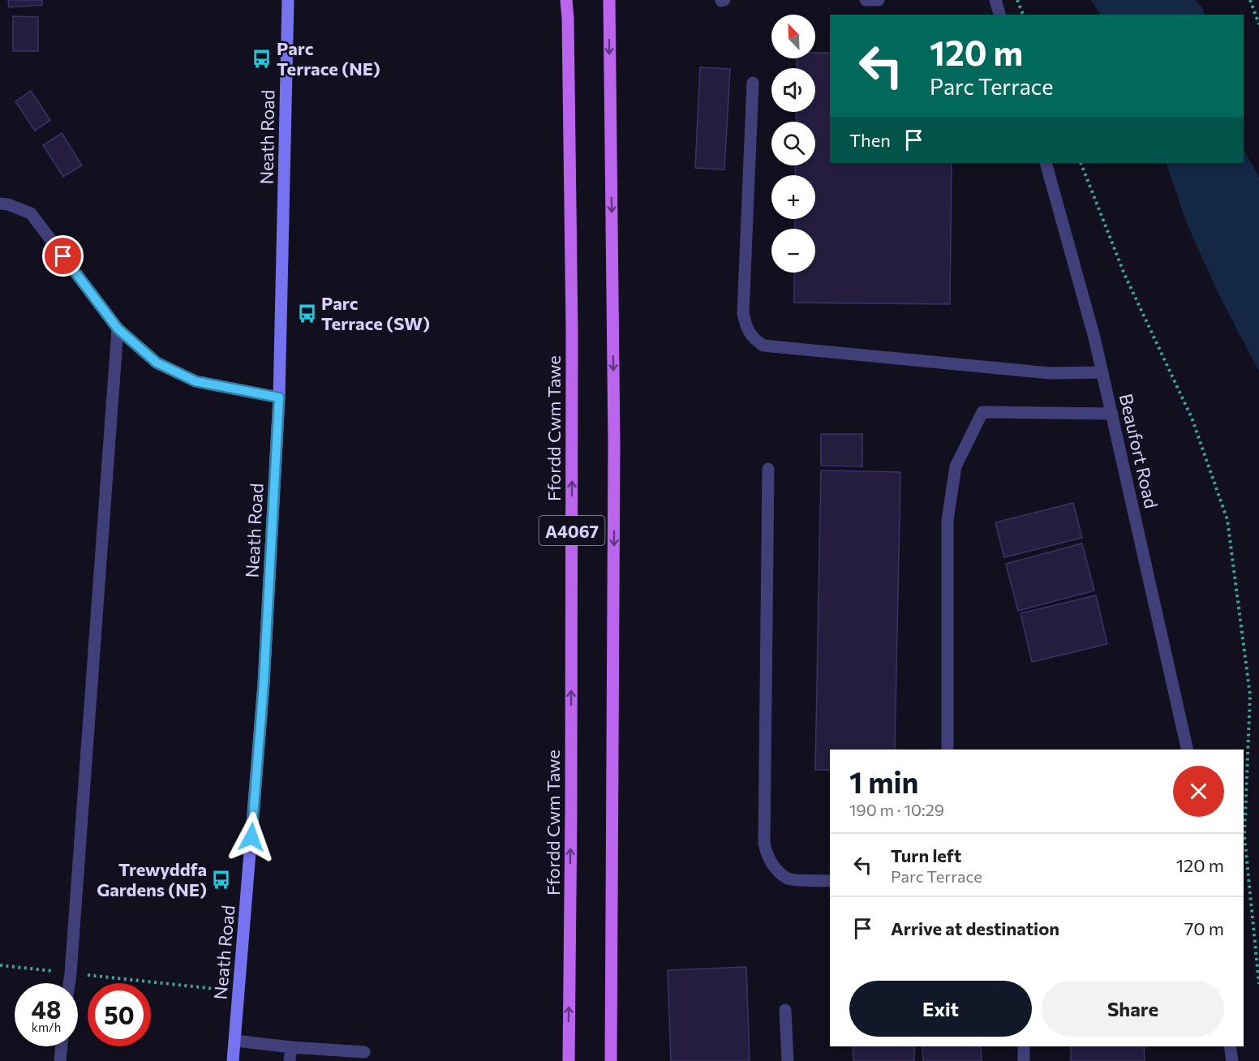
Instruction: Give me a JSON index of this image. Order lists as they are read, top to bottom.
{
  "streets": {
    "main road": ["Neath Road", "Ffordd Cwm Tawe", "A4067"],
    "street": ["Beaufort Road"]
  },
  "places": {
    "bus stop": ["Parc Terrace (NE)", "Parc Terrace (SW)", "Trewyddfa Gardens (NE)"]
  },
  "north": "top left",
  "page": {
    "map_buttons": ["+", "−"],
    "turn": ["120 m", "Parc Terrace"],
    "then": "Then",
    "heading": ["1 min", "190 m · 10:29"],
    "list": [
      {
        "name": "Turn left",
        "note": "Parc Terrace",
        "value": "120 m"
      },
      {
        "name": "Arrive at destination",
        "value": "70 m"
      }
    ],
    "buttons": ["Exit", "Share"],
    "speed": "48 km/h",
    "limit": "50"
  }
}
